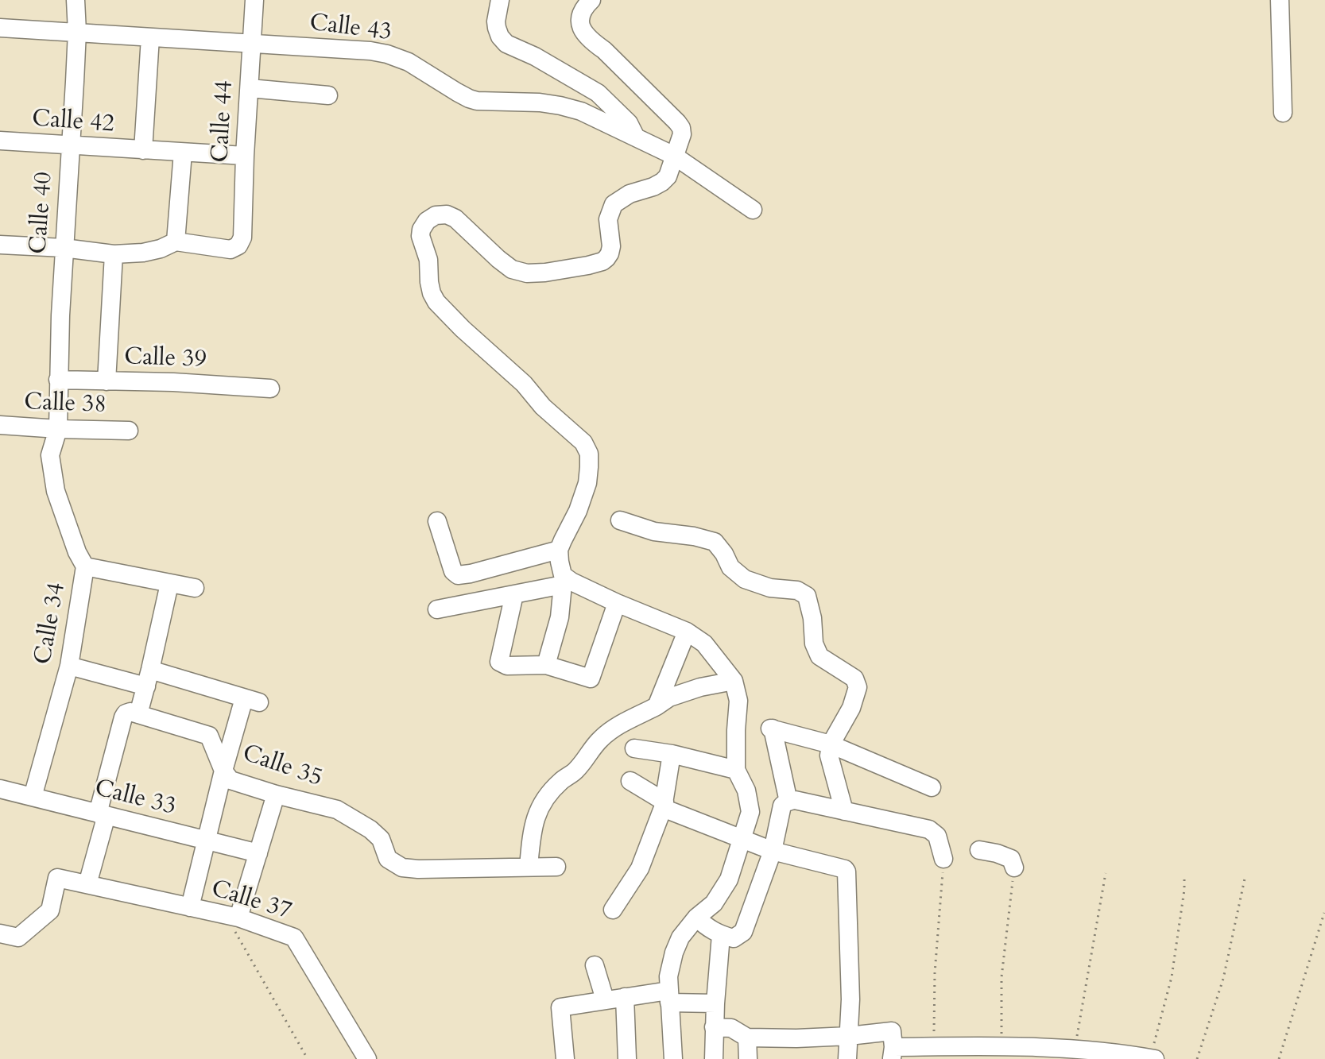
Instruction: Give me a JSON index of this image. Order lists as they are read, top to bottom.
{
  "streets": {
    "street": [
      "Calle 43",
      "Calle 44",
      "Calle 42",
      "Calle 40",
      "Calle 39",
      "Calle 38",
      "Calle 34",
      "Calle 35",
      "Calle 33",
      "Calle 37"
    ]
  },
  "crossings": [
    ["Calle 43", "Calle 44"],
    ["Calle 43", "Calle 42"],
    ["Calle 43", "Calle 40"],
    ["Calle 44", "Calle 42"],
    ["Calle 42", "Calle 40"],
    ["Calle 40", "Calle 39"],
    ["Calle 40", "Calle 38"],
    ["Calle 40", "Calle 34"],
    ["Calle 34", "Calle 33"]
  ]
}
